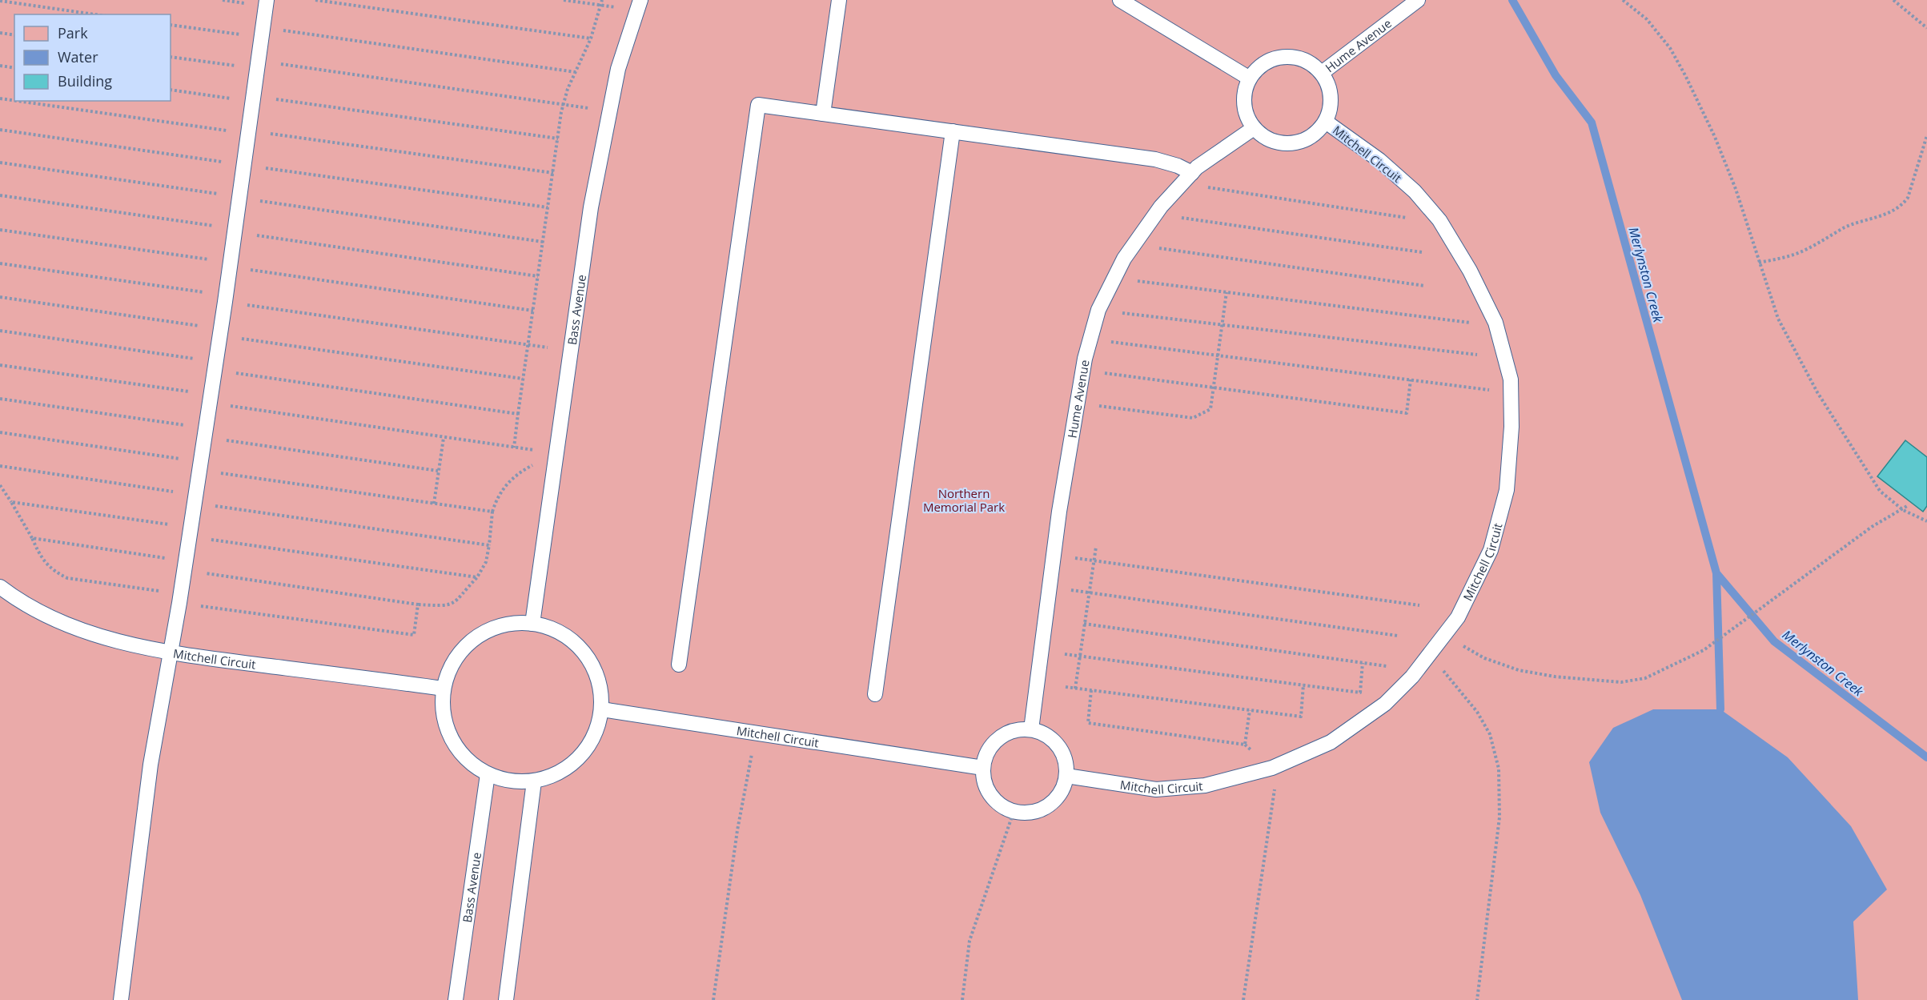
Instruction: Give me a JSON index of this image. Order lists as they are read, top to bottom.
{
  "streets": {
    "lane": ["Hume Avenue", "Mitchell Circuit", "Bass Avenue"]
  },
  "crossings": [
    ["Hume Avenue", "Mitchell Circuit"],
    ["Mitchell Circuit", "Bass Avenue"]
  ],
  "water": ["Merlynston Creek"],
  "parks": ["Northern Memorial Park"],
  "legend": ["Park", "Water", "Building"]
}
